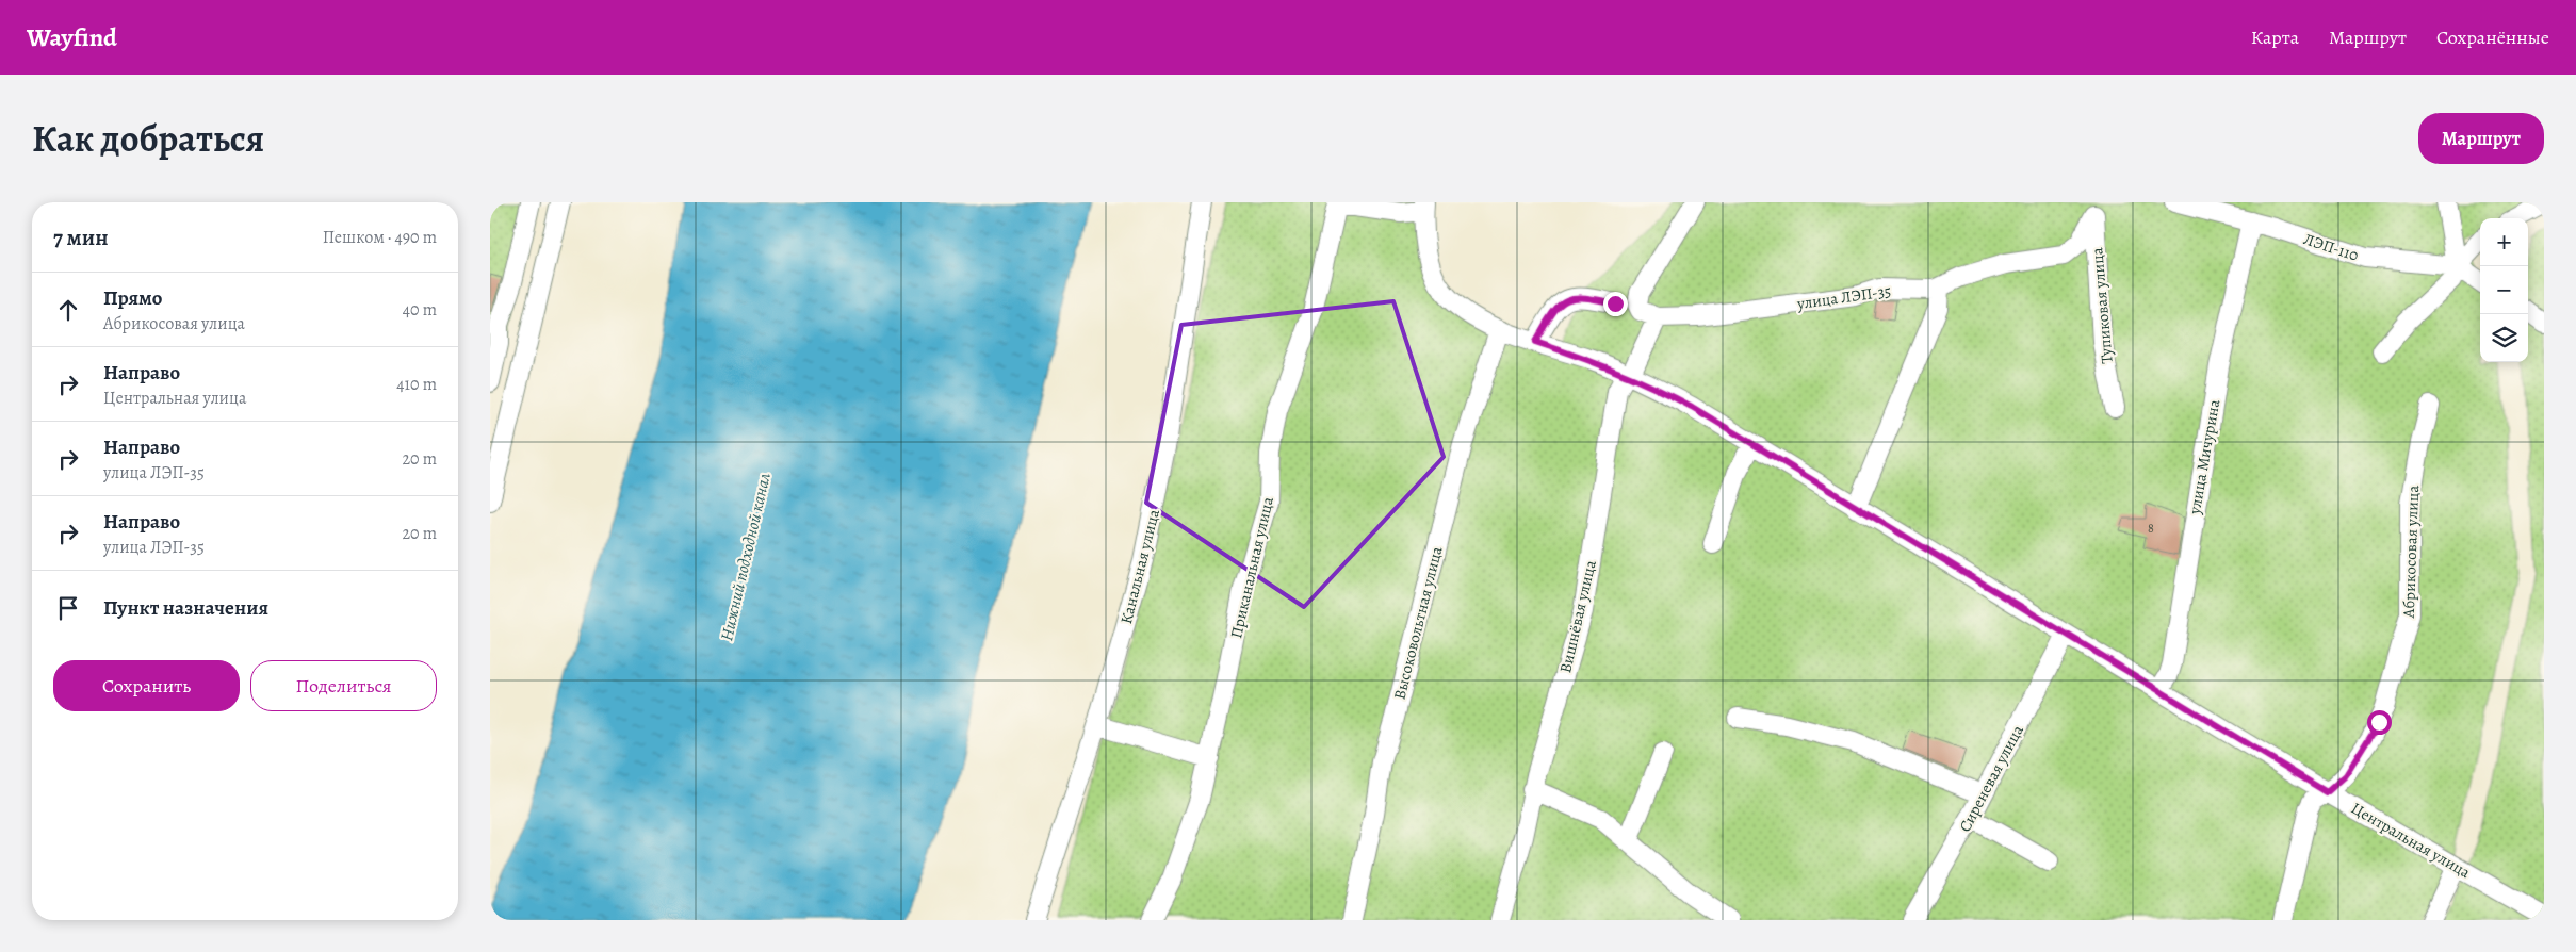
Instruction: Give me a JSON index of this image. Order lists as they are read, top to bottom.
{
  "streets": {
    "street": [
      "ЛЭП-110",
      "улица ЛЭП-35",
      "Тупиковая улица",
      "улица Мичурина",
      "Абрикосовая улица",
      "Канальная улица",
      "Приканальная улица",
      "Вишнёвая улица",
      "Высоковольтная улица",
      "Сиреневая улица",
      "Центральная улица"
    ]
  },
  "crossings": [
    ["ЛЭП-110", "улица Мичурина"],
    ["улица ЛЭП-35", "Тупиковая улица"],
    ["улица ЛЭП-35", "Вишнёвая улица"],
    ["улица Мичурина", "Центральная улица"],
    ["Абрикосовая улица", "Центральная улица"],
    ["Приканальная улица", "Центральная улица"],
    ["Вишнёвая улица", "Центральная улица"],
    ["Высоковольтная улица", "Центральная улица"],
    ["Сиреневая улица", "Центральная улица"]
  ],
  "water": ["Нижний подходной канал"],
  "house_numbers": ["8"],
  "page": {
    "header": "Wayfind",
    "nav": ["Карта", "Маршрут", "Сохранённые"],
    "title": "Как добраться",
    "buttons": [
      "Маршрут",
      ["Сохранить", "Поделиться"]
    ],
    "heading": ["7 мин", "Пешком · 490 m"],
    "map_buttons": ["+", "−"],
    "list": [
      ["Прямо", "Абрикосовая улица", "40 m"],
      ["Направо", "Центральная улица", "410 m"],
      ["Направо", "улица ЛЭП-35", "20 m"],
      ["Направо", "улица ЛЭП-35", "20 m"],
      "Пункт назначения"
    ]
  }
}
